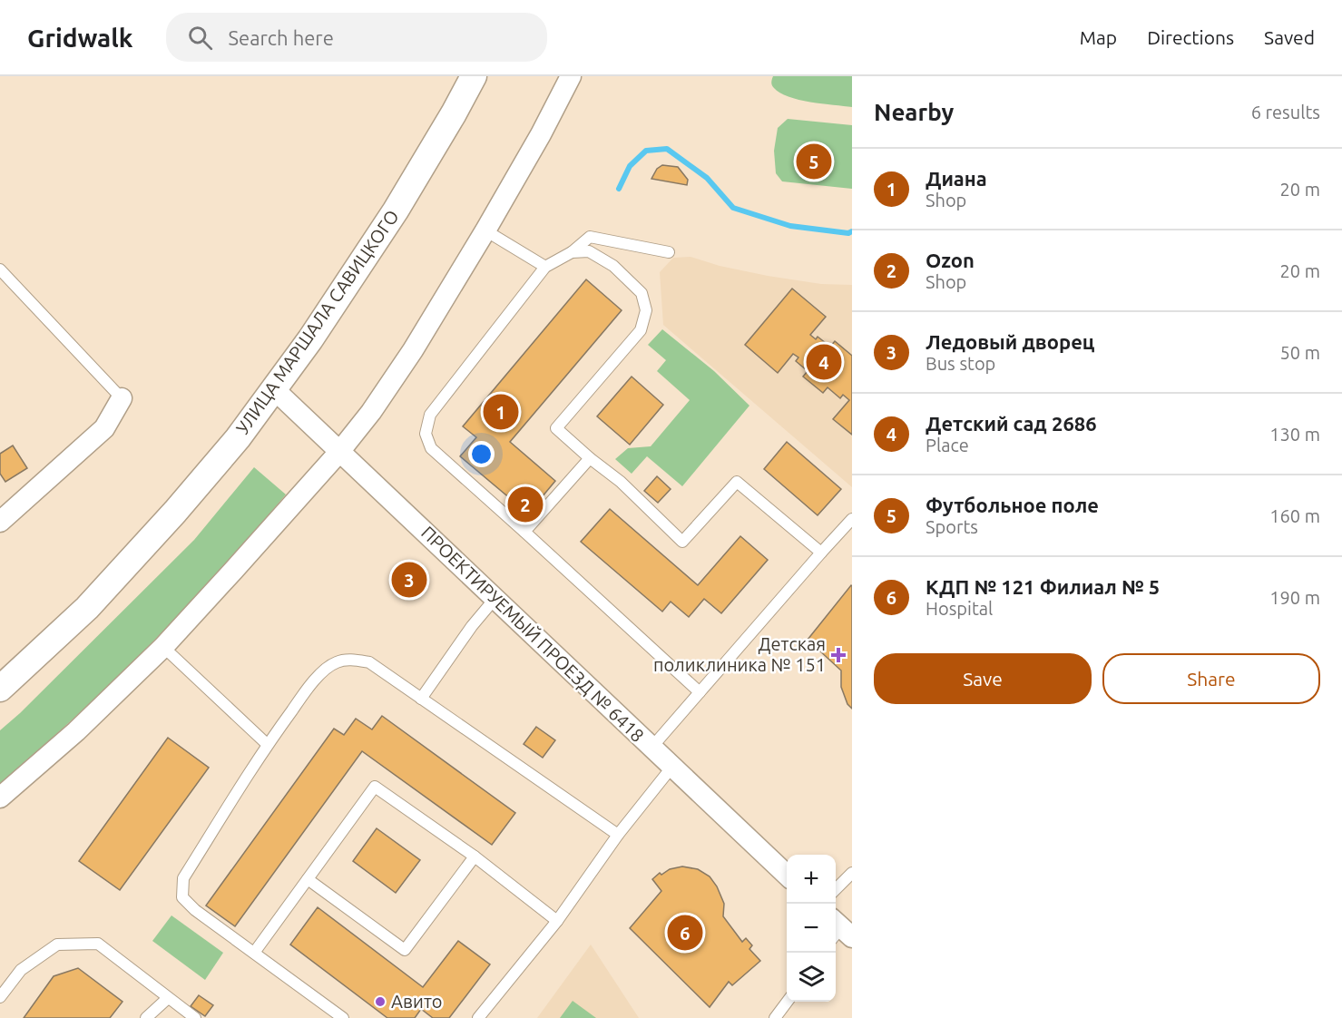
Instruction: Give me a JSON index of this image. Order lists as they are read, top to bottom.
{
  "streets": {
    "street": ["УЛИЦА МАРШАЛА САВИЦКОГО", "ПРОЕКТИРУЕМЫЙ ПРОЕЗД № 6418"]
  },
  "crossings": [
    ["УЛИЦА МАРШАЛА САВИЦКОГО", "ПРОЕКТИРУЕМЫЙ ПРОЕЗД № 6418"]
  ],
  "places": {
    "health": ["Детская поликлиника № 151"],
    "other": ["Авито"]
  },
  "page": {
    "header": "Gridwalk",
    "search": "Search here",
    "nav": ["Map", "Directions", "Saved"],
    "heading": ["Nearby", "6 results"],
    "pins": [
      "5",
      "4",
      "1",
      "2",
      "3",
      "6"
    ],
    "list": [
      {
        "mark": "1",
        "name": "Диана",
        "note": "Shop",
        "value": "20 m"
      },
      {
        "mark": "2",
        "name": "Ozon",
        "note": "Shop",
        "value": "20 m"
      },
      {
        "mark": "3",
        "name": "Ледовый дворец",
        "note": "Bus stop",
        "value": "50 m"
      },
      {
        "mark": "4",
        "name": "Детский сад 2686",
        "note": "Place",
        "value": "130 m"
      },
      {
        "mark": "5",
        "name": "Футбольное поле",
        "note": "Sports",
        "value": "160 m"
      },
      {
        "mark": "6",
        "name": "КДП № 121 Филиал № 5",
        "note": "Hospital",
        "value": "190 m"
      }
    ],
    "buttons": ["Save", "Share"],
    "map_buttons": ["+", "−"]
  }
}
